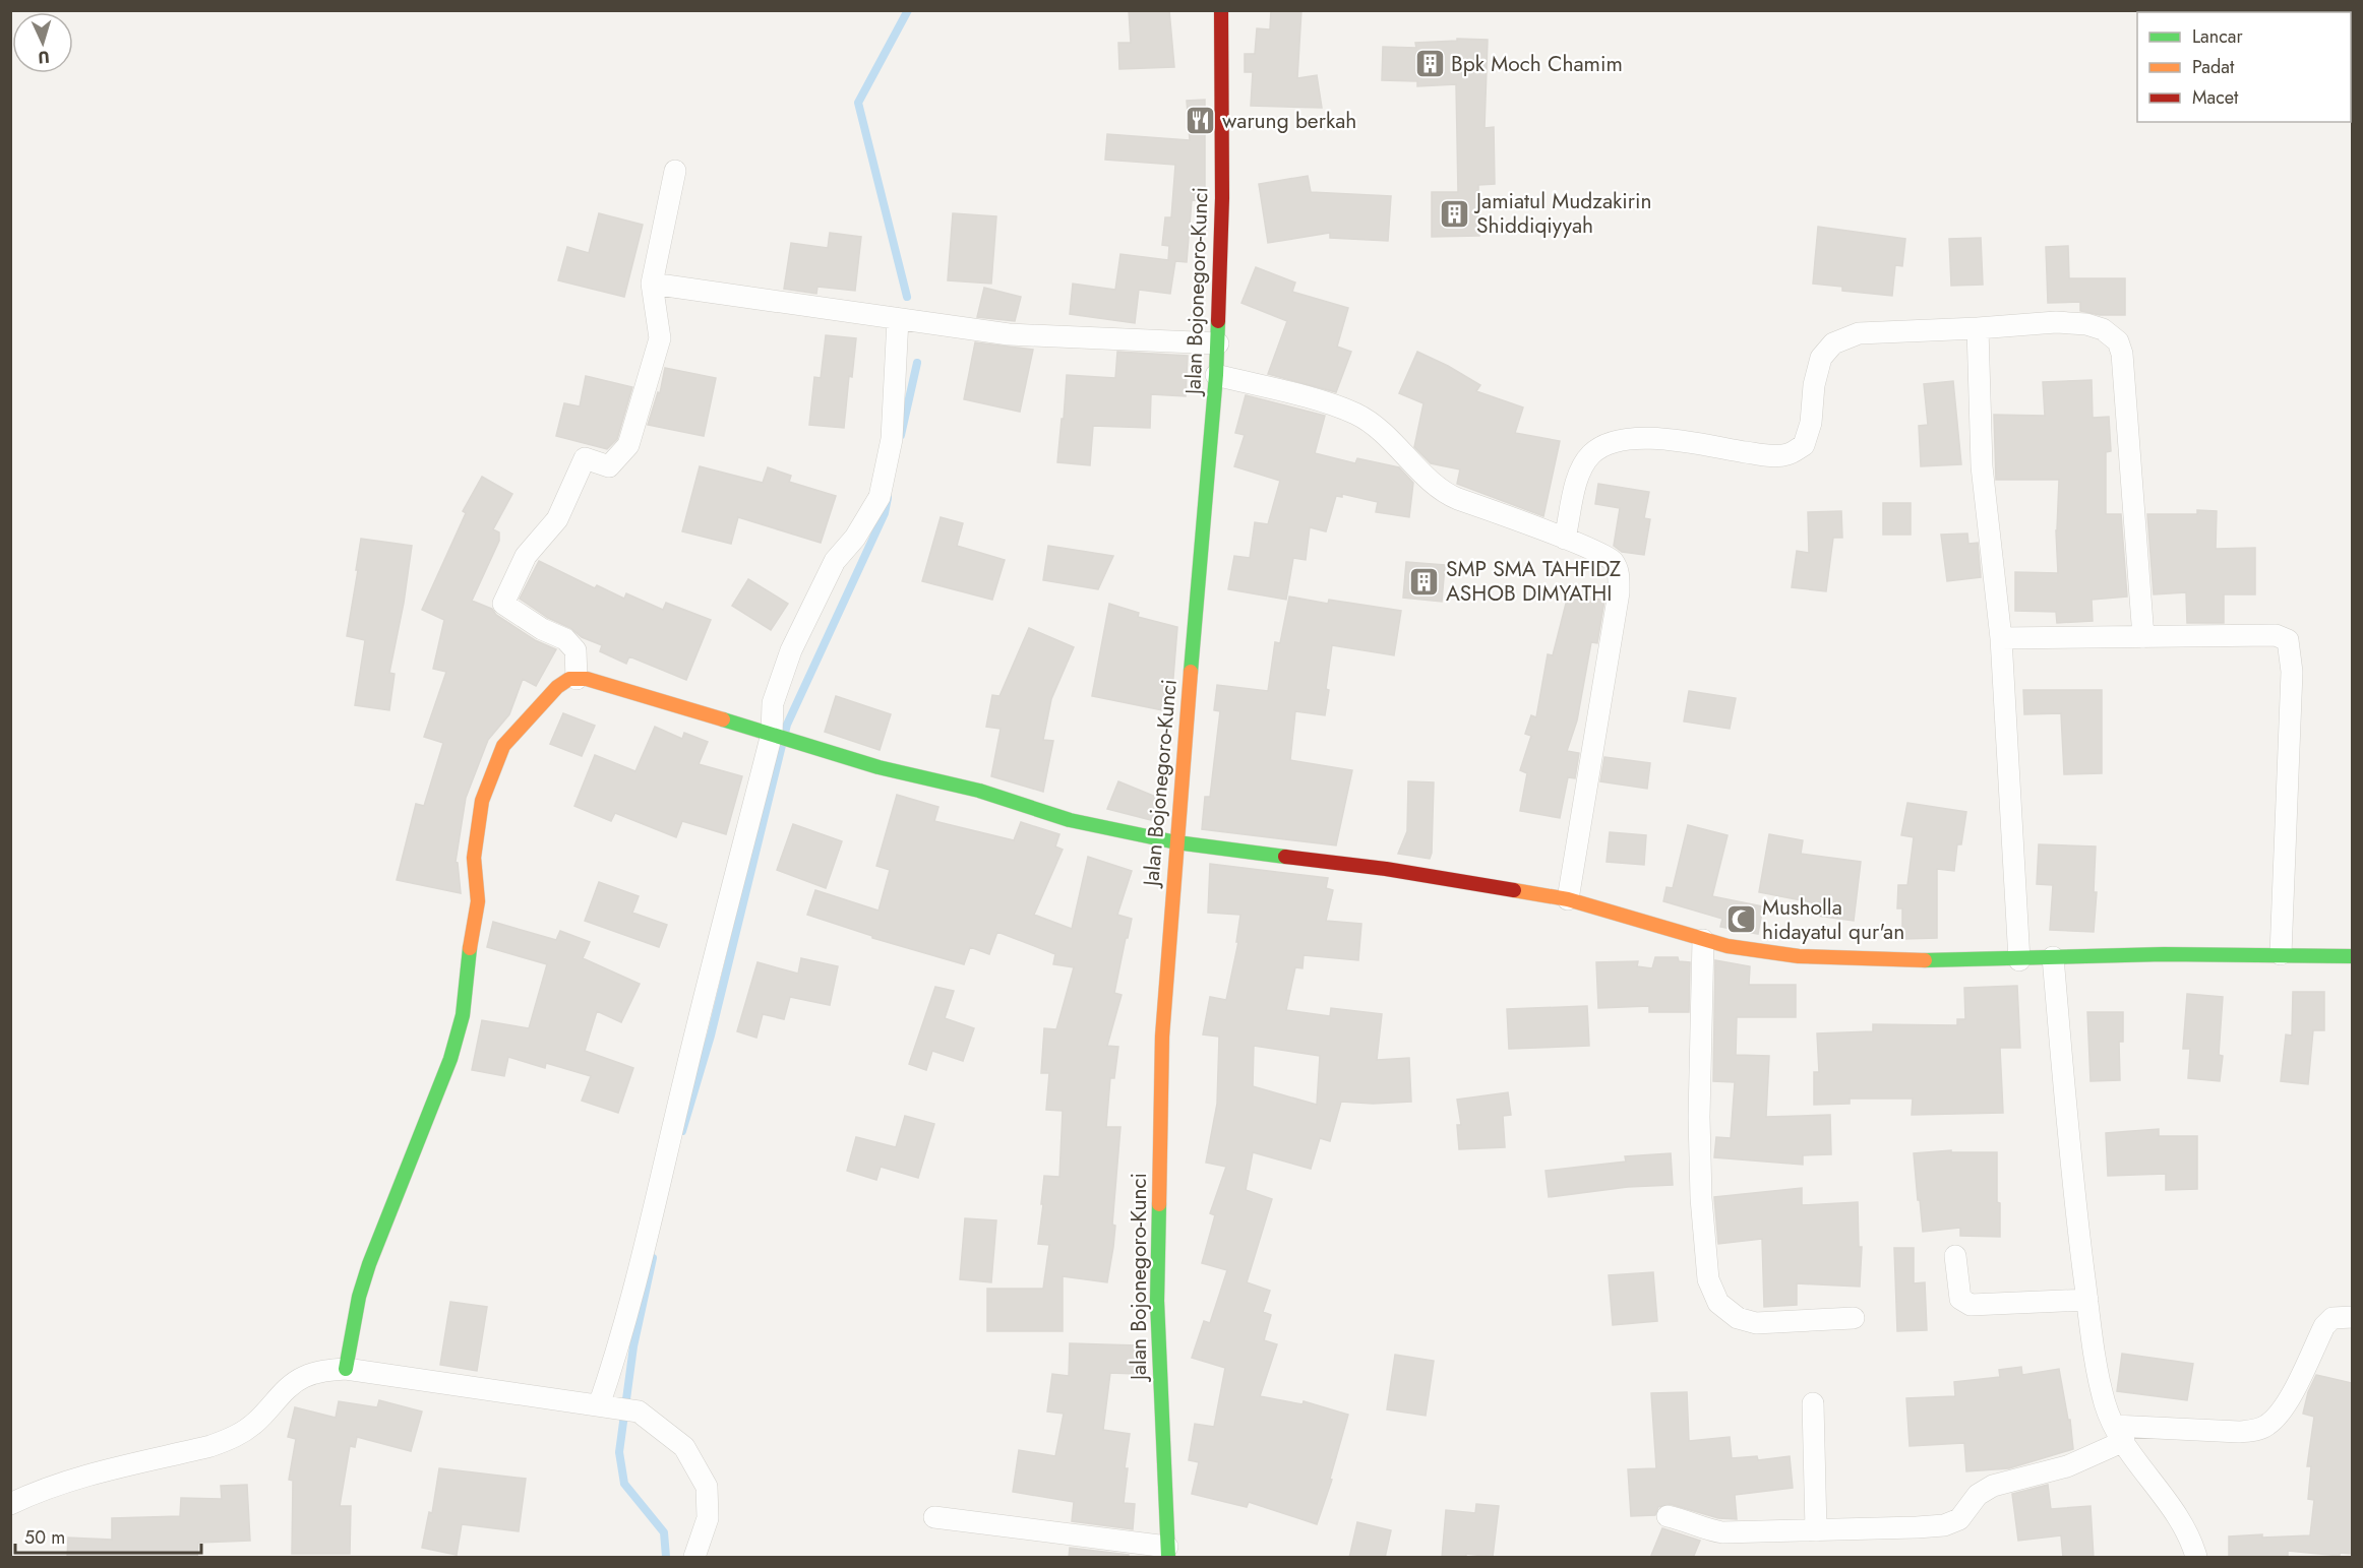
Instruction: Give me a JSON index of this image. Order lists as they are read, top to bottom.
{
  "streets": {
    "street": ["Jalan Bojonegoro-Kunci"]
  },
  "places": {
    "building": ["Bpk Moch Chamim", "Jamiatul Mudzakirin Shiddiqiyyah", "SMP SMA TAHFIDZ ASHOB DIMYATHI"],
    "restaurant": ["warung berkah"],
    "mosque": ["Musholla hidayatul qur'an"]
  },
  "legend": ["Lancar", "Padat", "Macet"],
  "scale_bar": "50 m",
  "north": "bottom"
}
